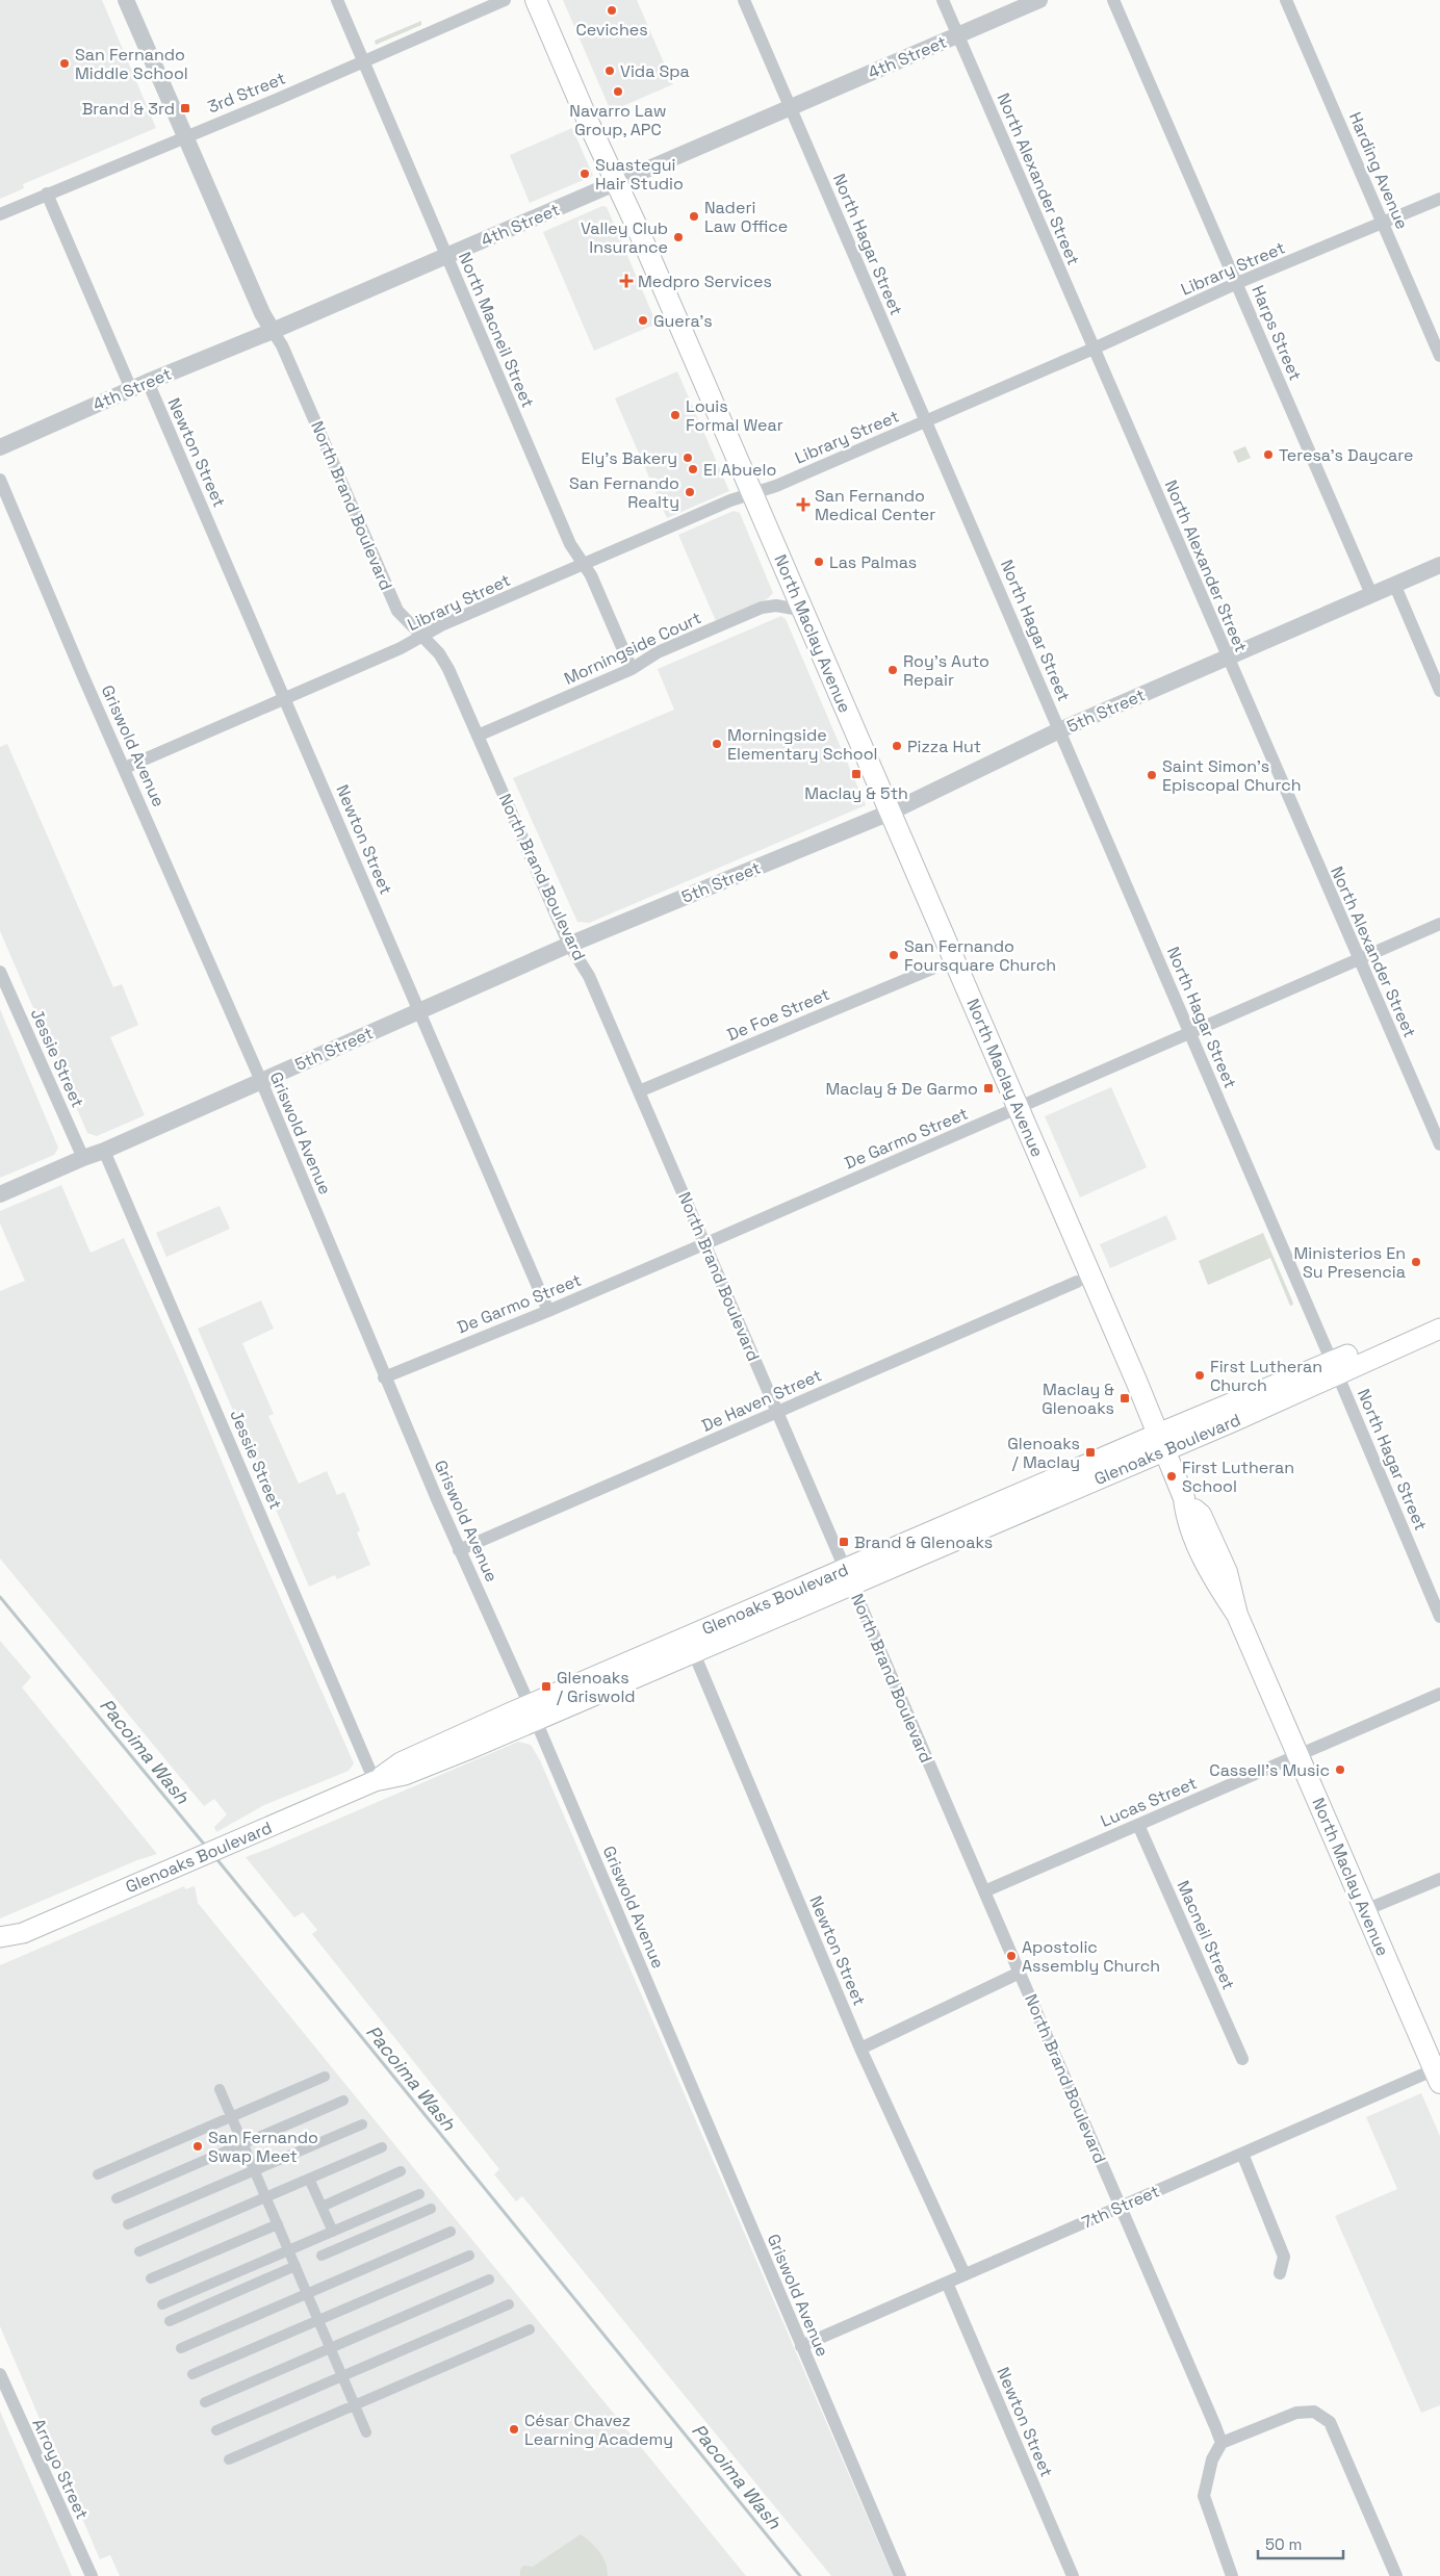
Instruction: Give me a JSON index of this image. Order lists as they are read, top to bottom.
{
  "streets": {
    "main road": ["North Maclay Avenue", "Glenoaks Boulevard"],
    "street": [
      "4th Street",
      "3rd Street",
      "Harding Avenue",
      "North Alexander Street",
      "North Hagar Street",
      "Library Street",
      "North Macneil Street",
      "Harps Street",
      "Newton Street",
      "North Brand Boulevard",
      "Morningside Court",
      "5th Street",
      "Griswold Avenue",
      "De Foe Street",
      "Jessie Street",
      "De Garmo Street",
      "De Haven Street",
      "Lucas Street",
      "Macneil Street",
      "7th Street",
      "Arroyo Street"
    ]
  },
  "crossings": [
    ["4th Street", "North Alexander Street"],
    ["4th Street", "North Hagar Street"],
    ["4th Street", "North Macneil Street"],
    ["4th Street", "Newton Street"],
    ["4th Street", "North Brand Boulevard"],
    ["4th Street", "North Maclay Avenue"],
    ["3rd Street", "North Macneil Street"],
    ["3rd Street", "North Brand Boulevard"],
    ["Harding Avenue", "Library Street"],
    ["North Alexander Street", "Library Street"],
    ["North Alexander Street", "5th Street"],
    ["North Alexander Street", "De Garmo Street"],
    ["North Hagar Street", "Library Street"],
    ["North Hagar Street", "5th Street"],
    ["North Hagar Street", "De Garmo Street"],
    ["North Hagar Street", "Glenoaks Boulevard"],
    ["Library Street", "North Macneil Street"],
    ["Library Street", "Harps Street"],
    ["Library Street", "Newton Street"],
    ["Library Street", "North Brand Boulevard"],
    ["Library Street", "North Maclay Avenue"],
    ["Library Street", "Griswold Avenue"],
    ["North Macneil Street", "Morningside Court"],
    ["Harps Street", "5th Street"],
    ["Newton Street", "5th Street"],
    ["Newton Street", "De Garmo Street"],
    ["Newton Street", "Glenoaks Boulevard"],
    ["Newton Street", "7th Street"],
    ["North Brand Boulevard", "Morningside Court"],
    ["North Brand Boulevard", "5th Street"],
    ["North Brand Boulevard", "De Foe Street"],
    ["North Brand Boulevard", "De Garmo Street"],
    ["North Brand Boulevard", "De Haven Street"],
    ["North Brand Boulevard", "Glenoaks Boulevard"],
    ["North Brand Boulevard", "Lucas Street"],
    ["North Brand Boulevard", "7th Street"],
    ["North Maclay Avenue", "Morningside Court"],
    ["North Maclay Avenue", "5th Street"],
    ["North Maclay Avenue", "De Garmo Street"],
    ["North Maclay Avenue", "Glenoaks Boulevard"],
    ["North Maclay Avenue", "Lucas Street"],
    ["North Maclay Avenue", "7th Street"],
    ["5th Street", "Griswold Avenue"],
    ["5th Street", "Jessie Street"],
    ["Griswold Avenue", "De Garmo Street"],
    ["Griswold Avenue", "De Haven Street"],
    ["Griswold Avenue", "Glenoaks Boulevard"],
    ["Griswold Avenue", "7th Street"],
    ["Jessie Street", "Glenoaks Boulevard"],
    ["Lucas Street", "Macneil Street"]
  ],
  "water": ["Pacoima Wash"],
  "places": {
    "other": [
      "Ceviches",
      "San Fernando Middle School",
      "Vida Spa",
      "Navarro Law Group, APC",
      "Suastegui Hair Studio",
      "Naderi Law Office",
      "Valley Club Insurance",
      "Guera's",
      "Louis Formal Wear",
      "Teresa's Daycare",
      "Ely's Bakery",
      "El Abuelo",
      "San Fernando Realty",
      "Las Palmas",
      "Roy's Auto Repair",
      "Morningside Elementary School",
      "Pizza Hut",
      "Saint Simon's Episcopal Church",
      "San Fernando Foursquare Church",
      "Ministerios En Su Presencia",
      "First Lutheran Church",
      "First Lutheran School",
      "Cassell's Music",
      "Apostolic Assembly Church",
      "San Fernando Swap Meet",
      "César Chavez Learning Academy"
    ],
    "transit": [
      "Brand & 3rd",
      "Maclay & 5th",
      "Maclay & De Garmo",
      "Maclay & Glenoaks",
      "Glenoaks / Maclay",
      "Brand & Glenoaks",
      "Glenoaks / Griswold"
    ],
    "health": ["Medpro Services", "San Fernando Medical Center"]
  },
  "scale_bar": "50 m"
}
